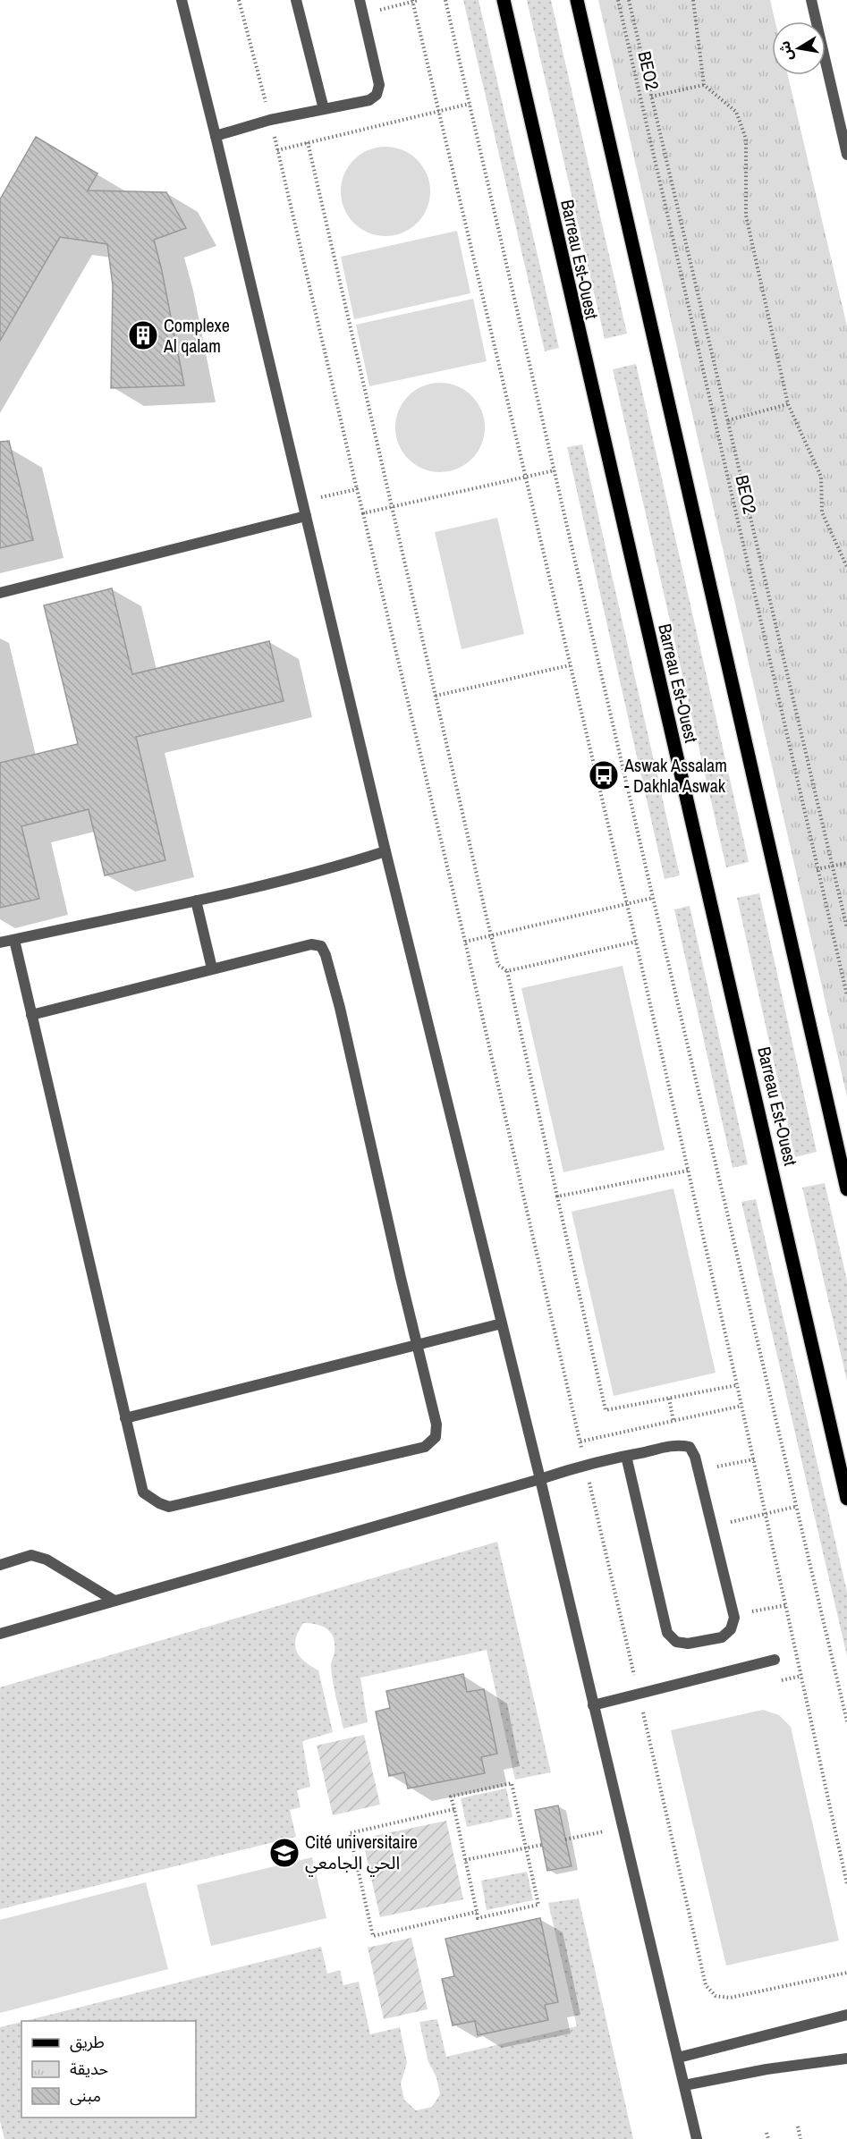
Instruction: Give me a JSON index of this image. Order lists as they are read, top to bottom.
{
  "streets": {
    "main road": ["Barreau Est-Ouest"],
    "path": ["BEO2"]
  },
  "places": {
    "building": ["Complexe Al qalam"],
    "bus stop": ["Aswak Assalam - Dakhla Aswak"],
    "school or university": ["Cité universitaire الحي الجامعي"]
  },
  "legend": ["طريق", "حديقة", "مبنى"],
  "north": "left"
}
